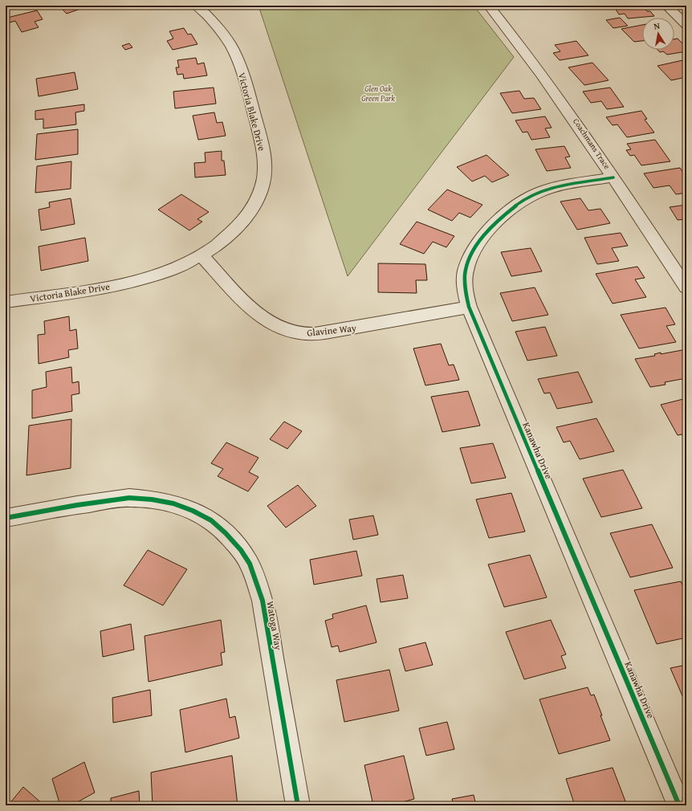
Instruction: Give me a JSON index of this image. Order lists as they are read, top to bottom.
{
  "streets": {
    "street": [
      "Victoria Blake Drive",
      "Coachmans Trace",
      "Glavine Way",
      "Kanawha Drive",
      "Watoga Way"
    ]
  },
  "crossings": [
    ["Victoria Blake Drive", "Glavine Way"],
    ["Coachmans Trace", "Kanawha Drive"],
    ["Glavine Way", "Kanawha Drive"]
  ],
  "parks": ["Glen Oak Green Park"],
  "north": "top"
}
